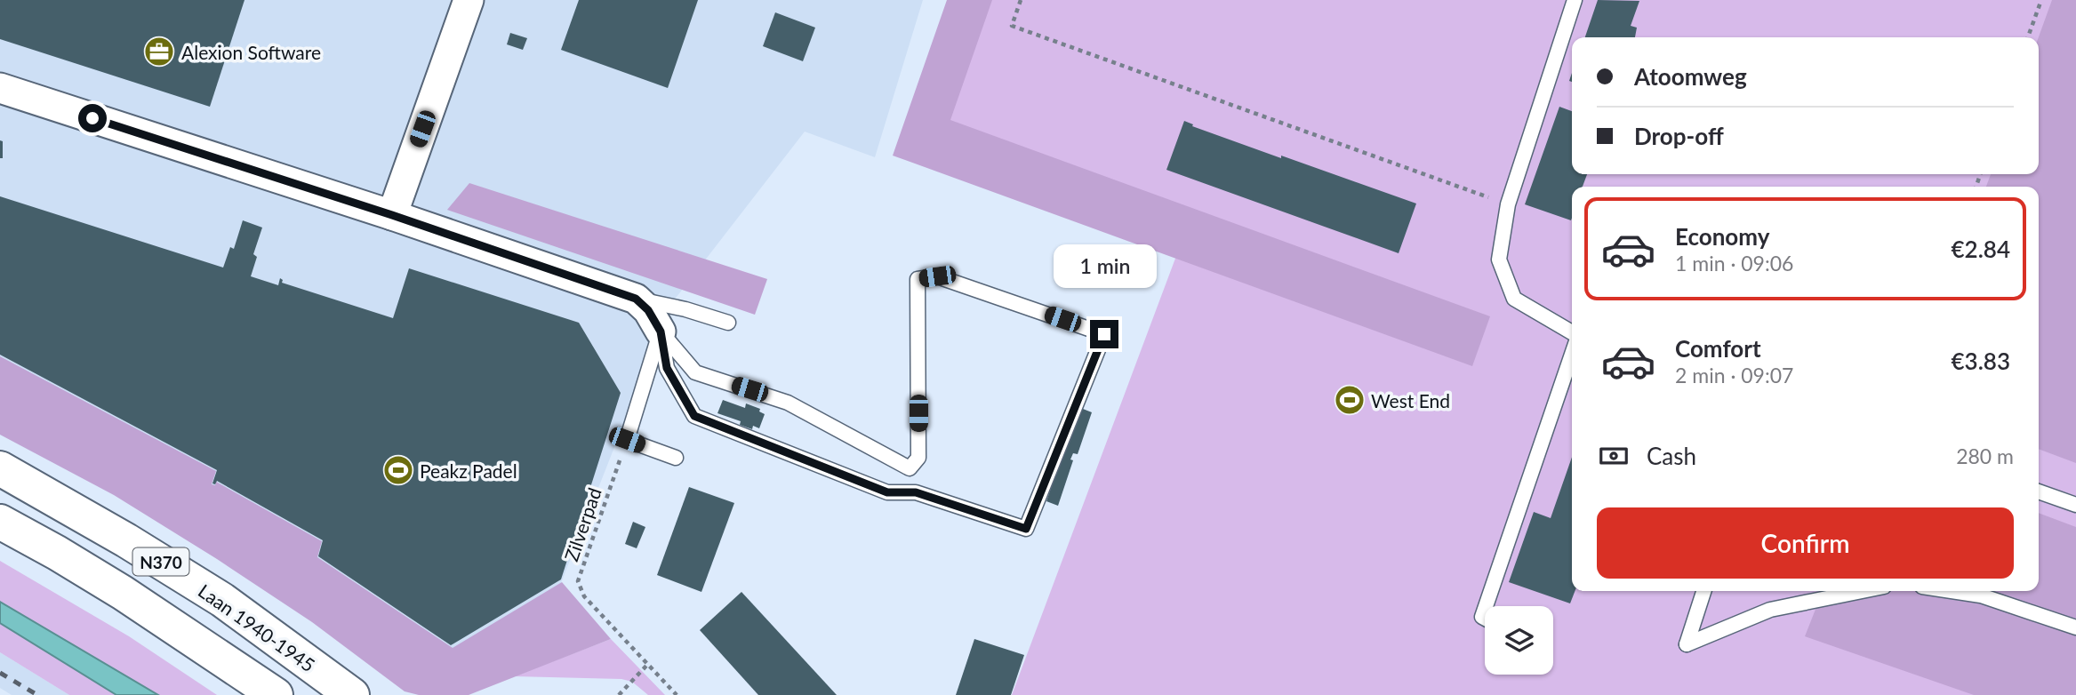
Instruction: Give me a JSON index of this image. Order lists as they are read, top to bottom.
{
  "streets": {
    "highway": ["N370", "Laan 1940-1945"],
    "path": ["Zilverpad"]
  },
  "crossings": [
    ["N370", "Laan 1940-1945"]
  ],
  "places": {
    "office": ["Alexion Software"],
    "sports": ["West End", "Peakz Padel"]
  },
  "page": {
    "banner": ["Atoomweg", "Drop-off"],
    "list": [
      {
        "name": "Economy",
        "note": "1 min · 09:06",
        "value": "€2.84"
      },
      {
        "name": "Comfort",
        "note": "2 min · 09:07",
        "value": "€3.83"
      }
    ],
    "bubble": "1 min",
    "pay": ["Cash", "280 m"],
    "buttons": "Confirm"
  }
}
